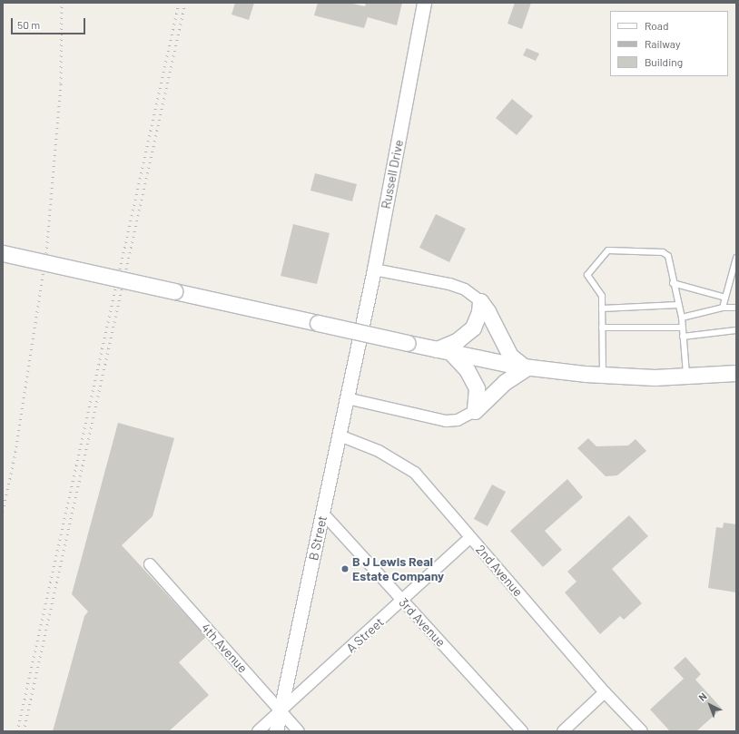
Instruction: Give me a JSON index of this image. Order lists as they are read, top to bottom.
{
  "streets": {
    "street": [
      "Russell Drive",
      "B Street",
      "2nd Avenue",
      "3rd Avenue",
      "A Street",
      "4th Avenue"
    ]
  },
  "crossings": [
    ["Russell Drive", "B Street"],
    ["B Street", "2nd Avenue"],
    ["B Street", "3rd Avenue"],
    ["B Street", "A Street"],
    ["B Street", "4th Avenue"],
    ["2nd Avenue", "A Street"],
    ["3rd Avenue", "A Street"],
    ["A Street", "4th Avenue"]
  ],
  "places": ["B J Lewis Real Estate Company"],
  "legend": ["Road", "Railway", "Building"],
  "scale_bar": "50 m",
  "north": "top left"
}
